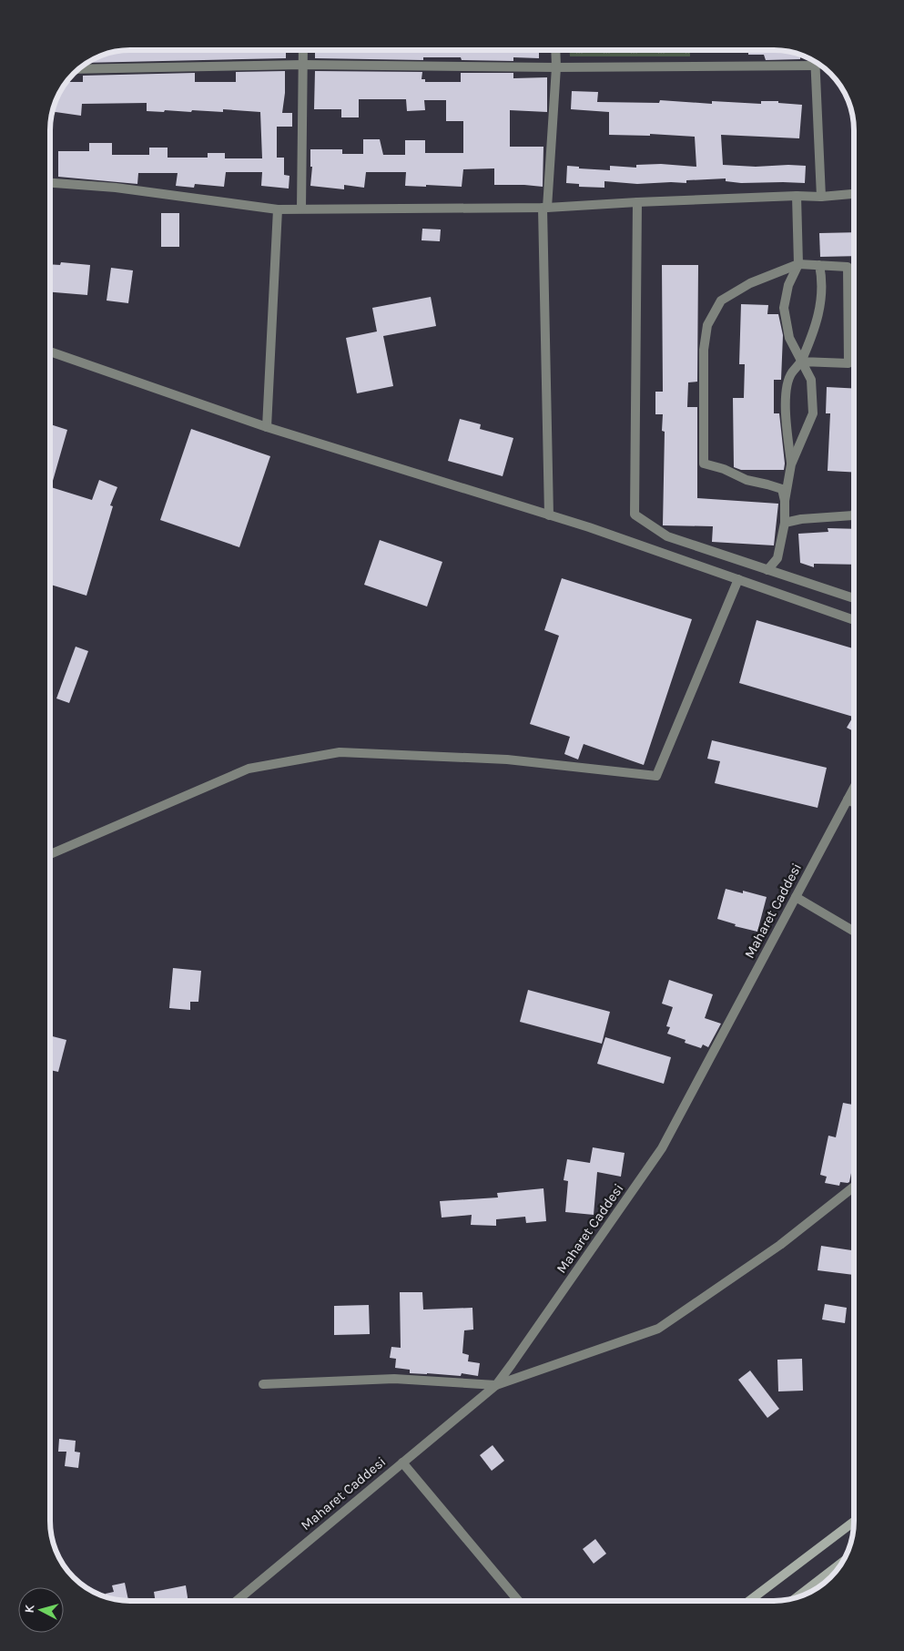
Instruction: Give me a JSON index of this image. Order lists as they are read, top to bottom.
{
  "streets": {
    "street": ["Maharet Caddesi"]
  },
  "north": "left"
}
